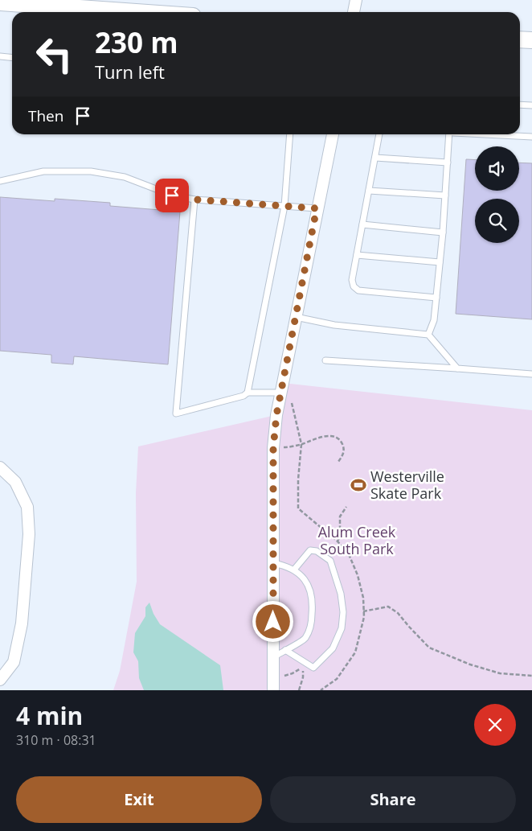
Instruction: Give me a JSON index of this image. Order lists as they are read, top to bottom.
{
  "parks": ["Alum Creek South Park"],
  "places": {
    "sports": ["Westerville Skate Park"]
  },
  "page": {
    "turn": ["230 m", "Turn left"],
    "then": "Then",
    "heading": ["4 min", "310 m · 08:31"],
    "buttons": ["Exit", "Share"]
  }
}
